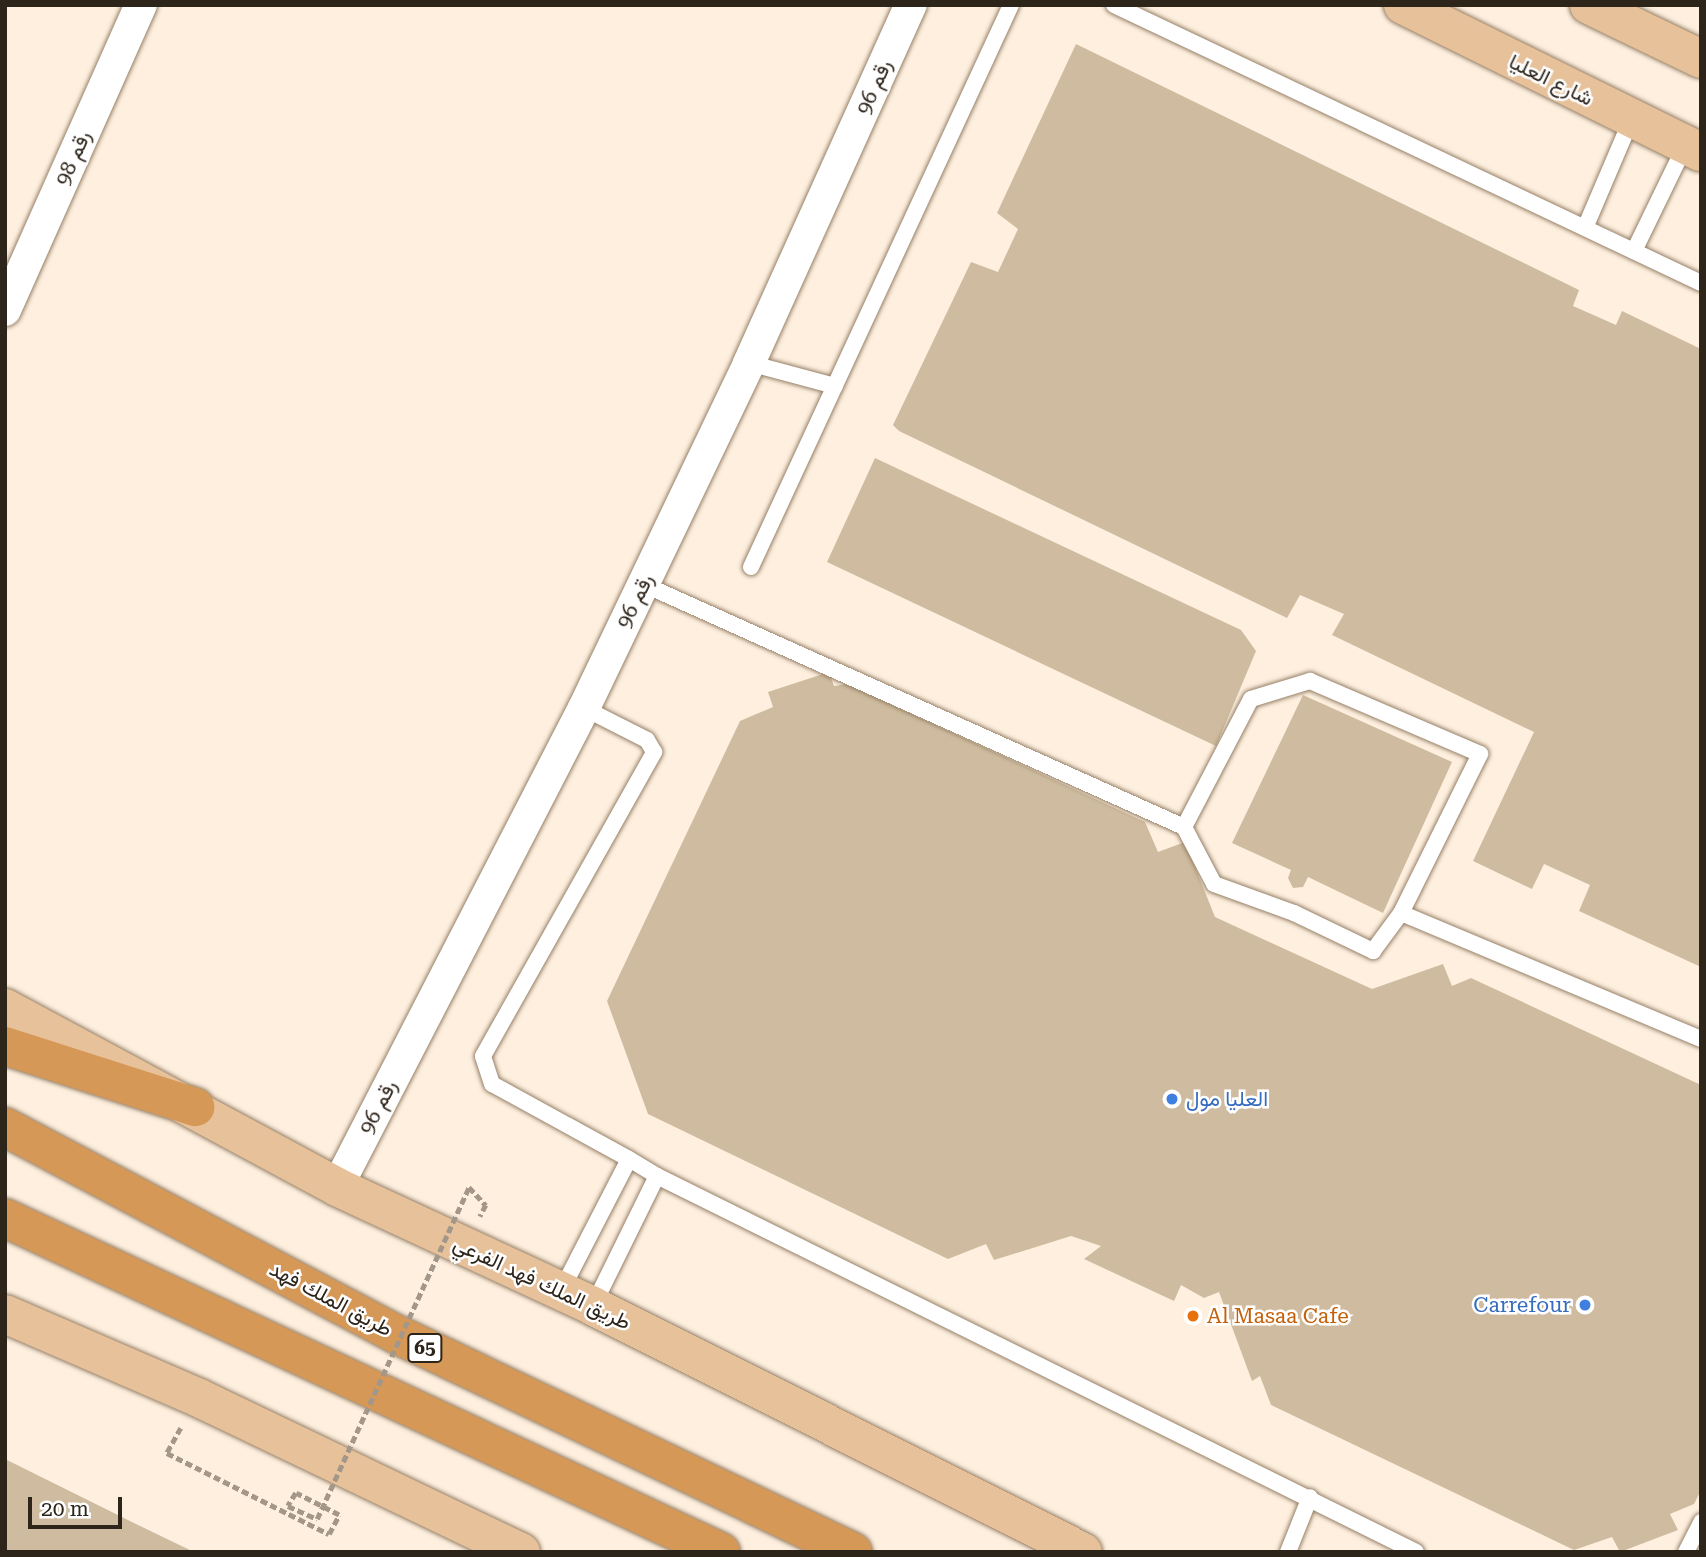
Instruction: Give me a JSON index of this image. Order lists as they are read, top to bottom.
{
  "streets": {
    "highway": ["طريق الملك فهد", "65"],
    "main road": ["شارع العليا", "طريق الملك فهد الفرعي"],
    "street": ["رقم 96", "رقم 98"]
  },
  "crossings": [
    ["رقم 96", "طريق الملك فهد الفرعي"]
  ],
  "places": ["العليا مول", "Carrefour", "Al Masaa Cafe"],
  "scale_bar": "20 m"
}
